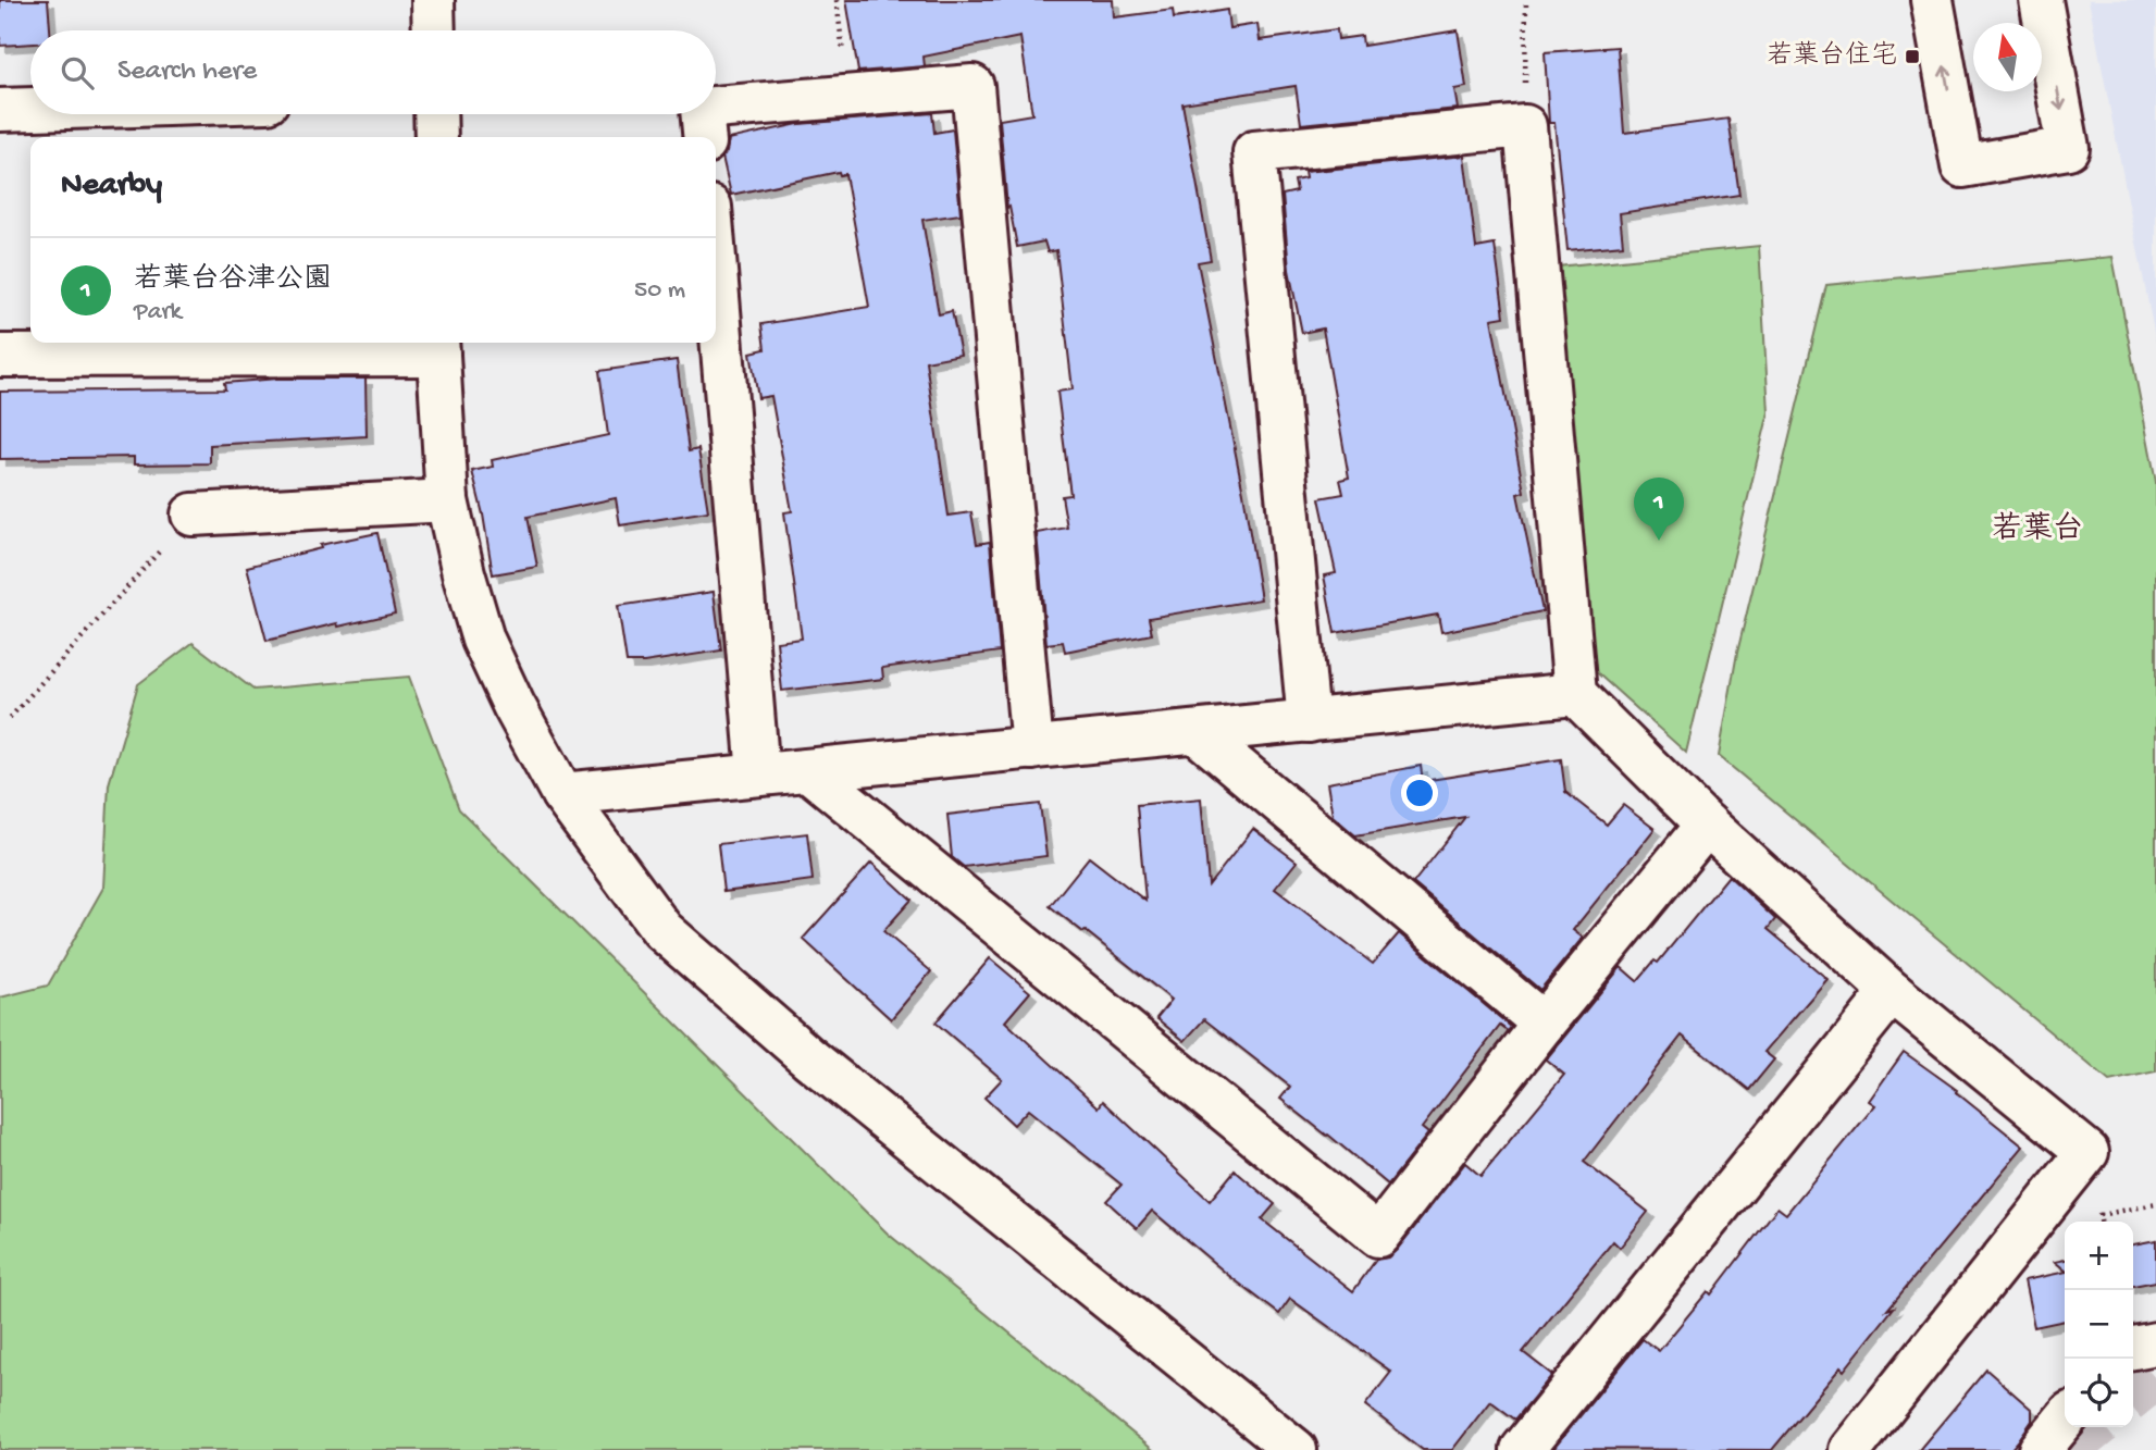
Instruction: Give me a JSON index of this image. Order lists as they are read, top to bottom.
{
  "districts": ["若葉台"],
  "places": {
    "transit": ["若葉台住宅"]
  },
  "north": "top",
  "page": {
    "search": "Search here",
    "heading": "Nearby",
    "list": [
      {
        "mark": "1",
        "name": "若葉台谷津公園",
        "note": "Park",
        "value": "50 m"
      }
    ],
    "pins": "1",
    "map_buttons": ["+", "−"]
  }
}
